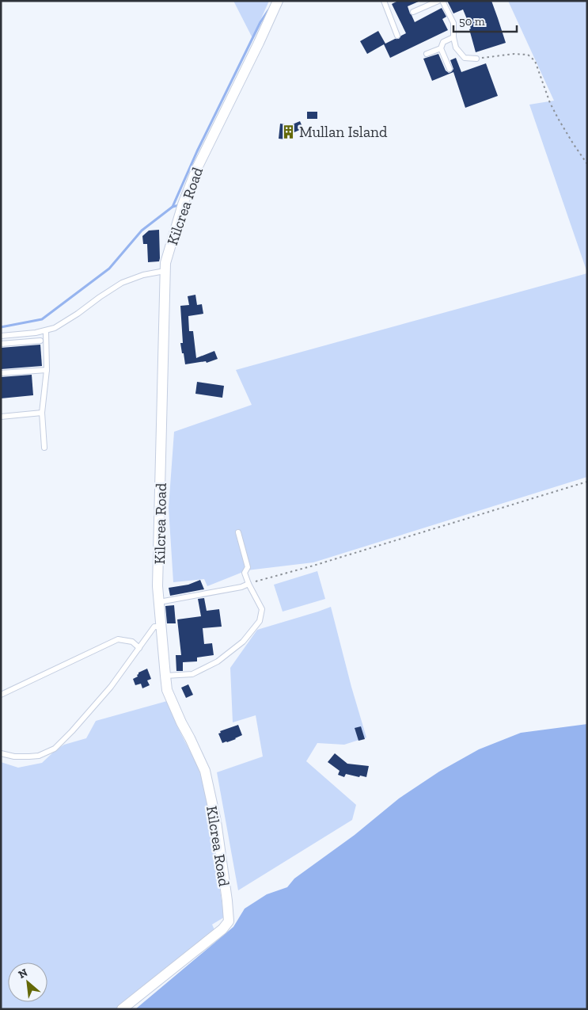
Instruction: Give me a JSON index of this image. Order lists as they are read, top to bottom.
{
  "streets": {
    "street": ["Kilcrea Road"]
  },
  "places": {
    "building": ["Mullan Island"]
  },
  "scale_bar": "50 m",
  "north": "top left"
}
